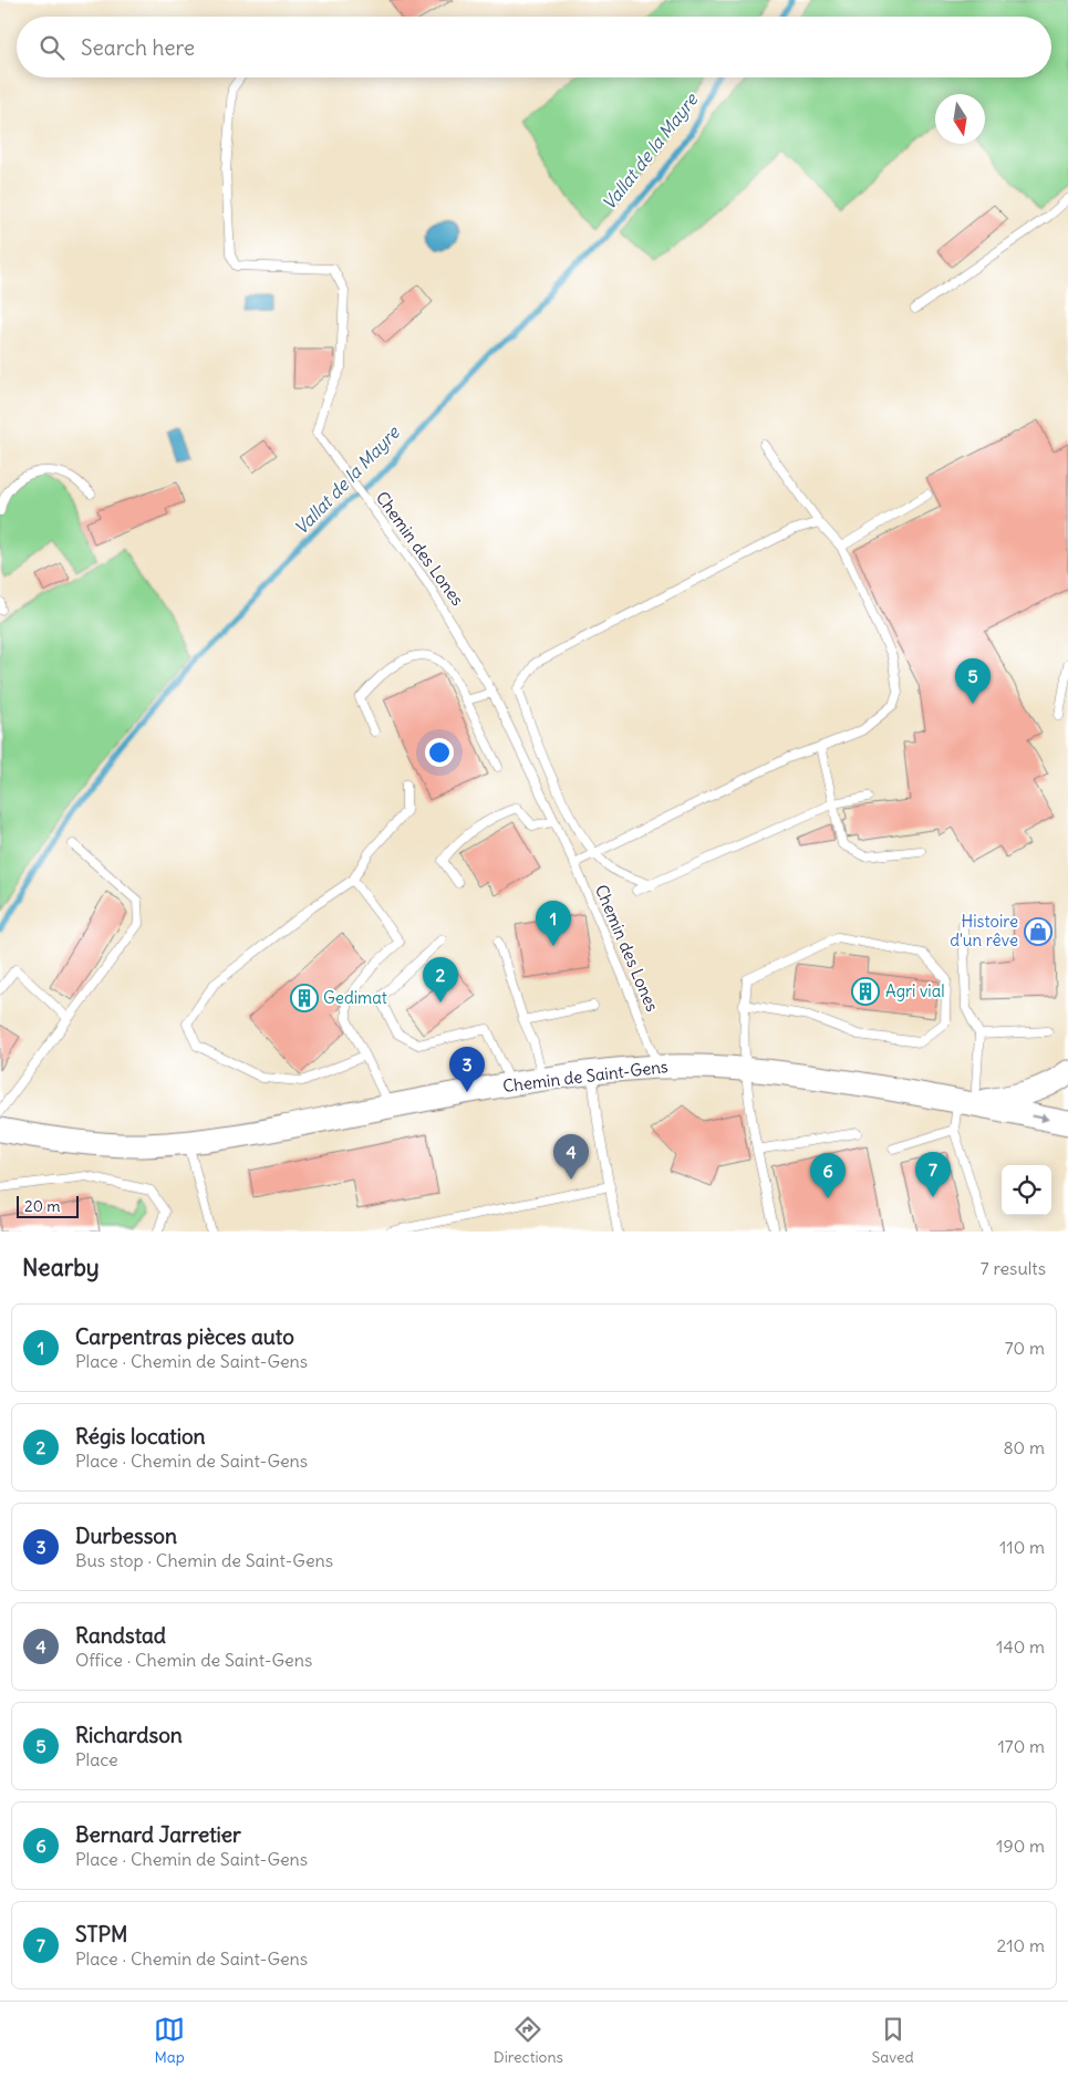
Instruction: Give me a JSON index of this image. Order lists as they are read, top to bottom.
{
  "streets": {
    "main road": ["Chemin de Saint-Gens"],
    "lane": ["Chemin des Lones"]
  },
  "crossings": [
    ["Chemin des Lones", "Chemin de Saint-Gens"]
  ],
  "water": ["Vallat de la Mayre"],
  "places": {
    "shop": ["Histoire d'un rêve"],
    "building": ["Agri vial", "Gedimat"]
  },
  "scale_bar": "20 m",
  "north": "bottom",
  "page": {
    "search": "Search here",
    "pins": [
      "5",
      "1",
      "2",
      "3",
      "4",
      "7",
      "6"
    ],
    "scale": "20 m",
    "heading": ["Nearby", "7 results"],
    "list": [
      {
        "mark": "1",
        "name": "Carpentras pièces auto",
        "note": "Place · Chemin de Saint-Gens",
        "value": "70 m"
      },
      {
        "mark": "2",
        "name": "Régis location",
        "note": "Place · Chemin de Saint-Gens",
        "value": "80 m"
      },
      {
        "mark": "3",
        "name": "Durbesson",
        "note": "Bus stop · Chemin de Saint-Gens",
        "value": "110 m"
      },
      {
        "mark": "4",
        "name": "Randstad",
        "note": "Office · Chemin de Saint-Gens",
        "value": "140 m"
      },
      {
        "mark": "5",
        "name": "Richardson",
        "note": "Place",
        "value": "170 m"
      },
      {
        "mark": "6",
        "name": "Bernard Jarretier",
        "note": "Place · Chemin de Saint-Gens",
        "value": "190 m"
      },
      {
        "mark": "7",
        "name": "STPM",
        "note": "Place · Chemin de Saint-Gens",
        "value": "210 m"
      }
    ],
    "nav": ["Map", "Directions", "Saved"]
  }
}
